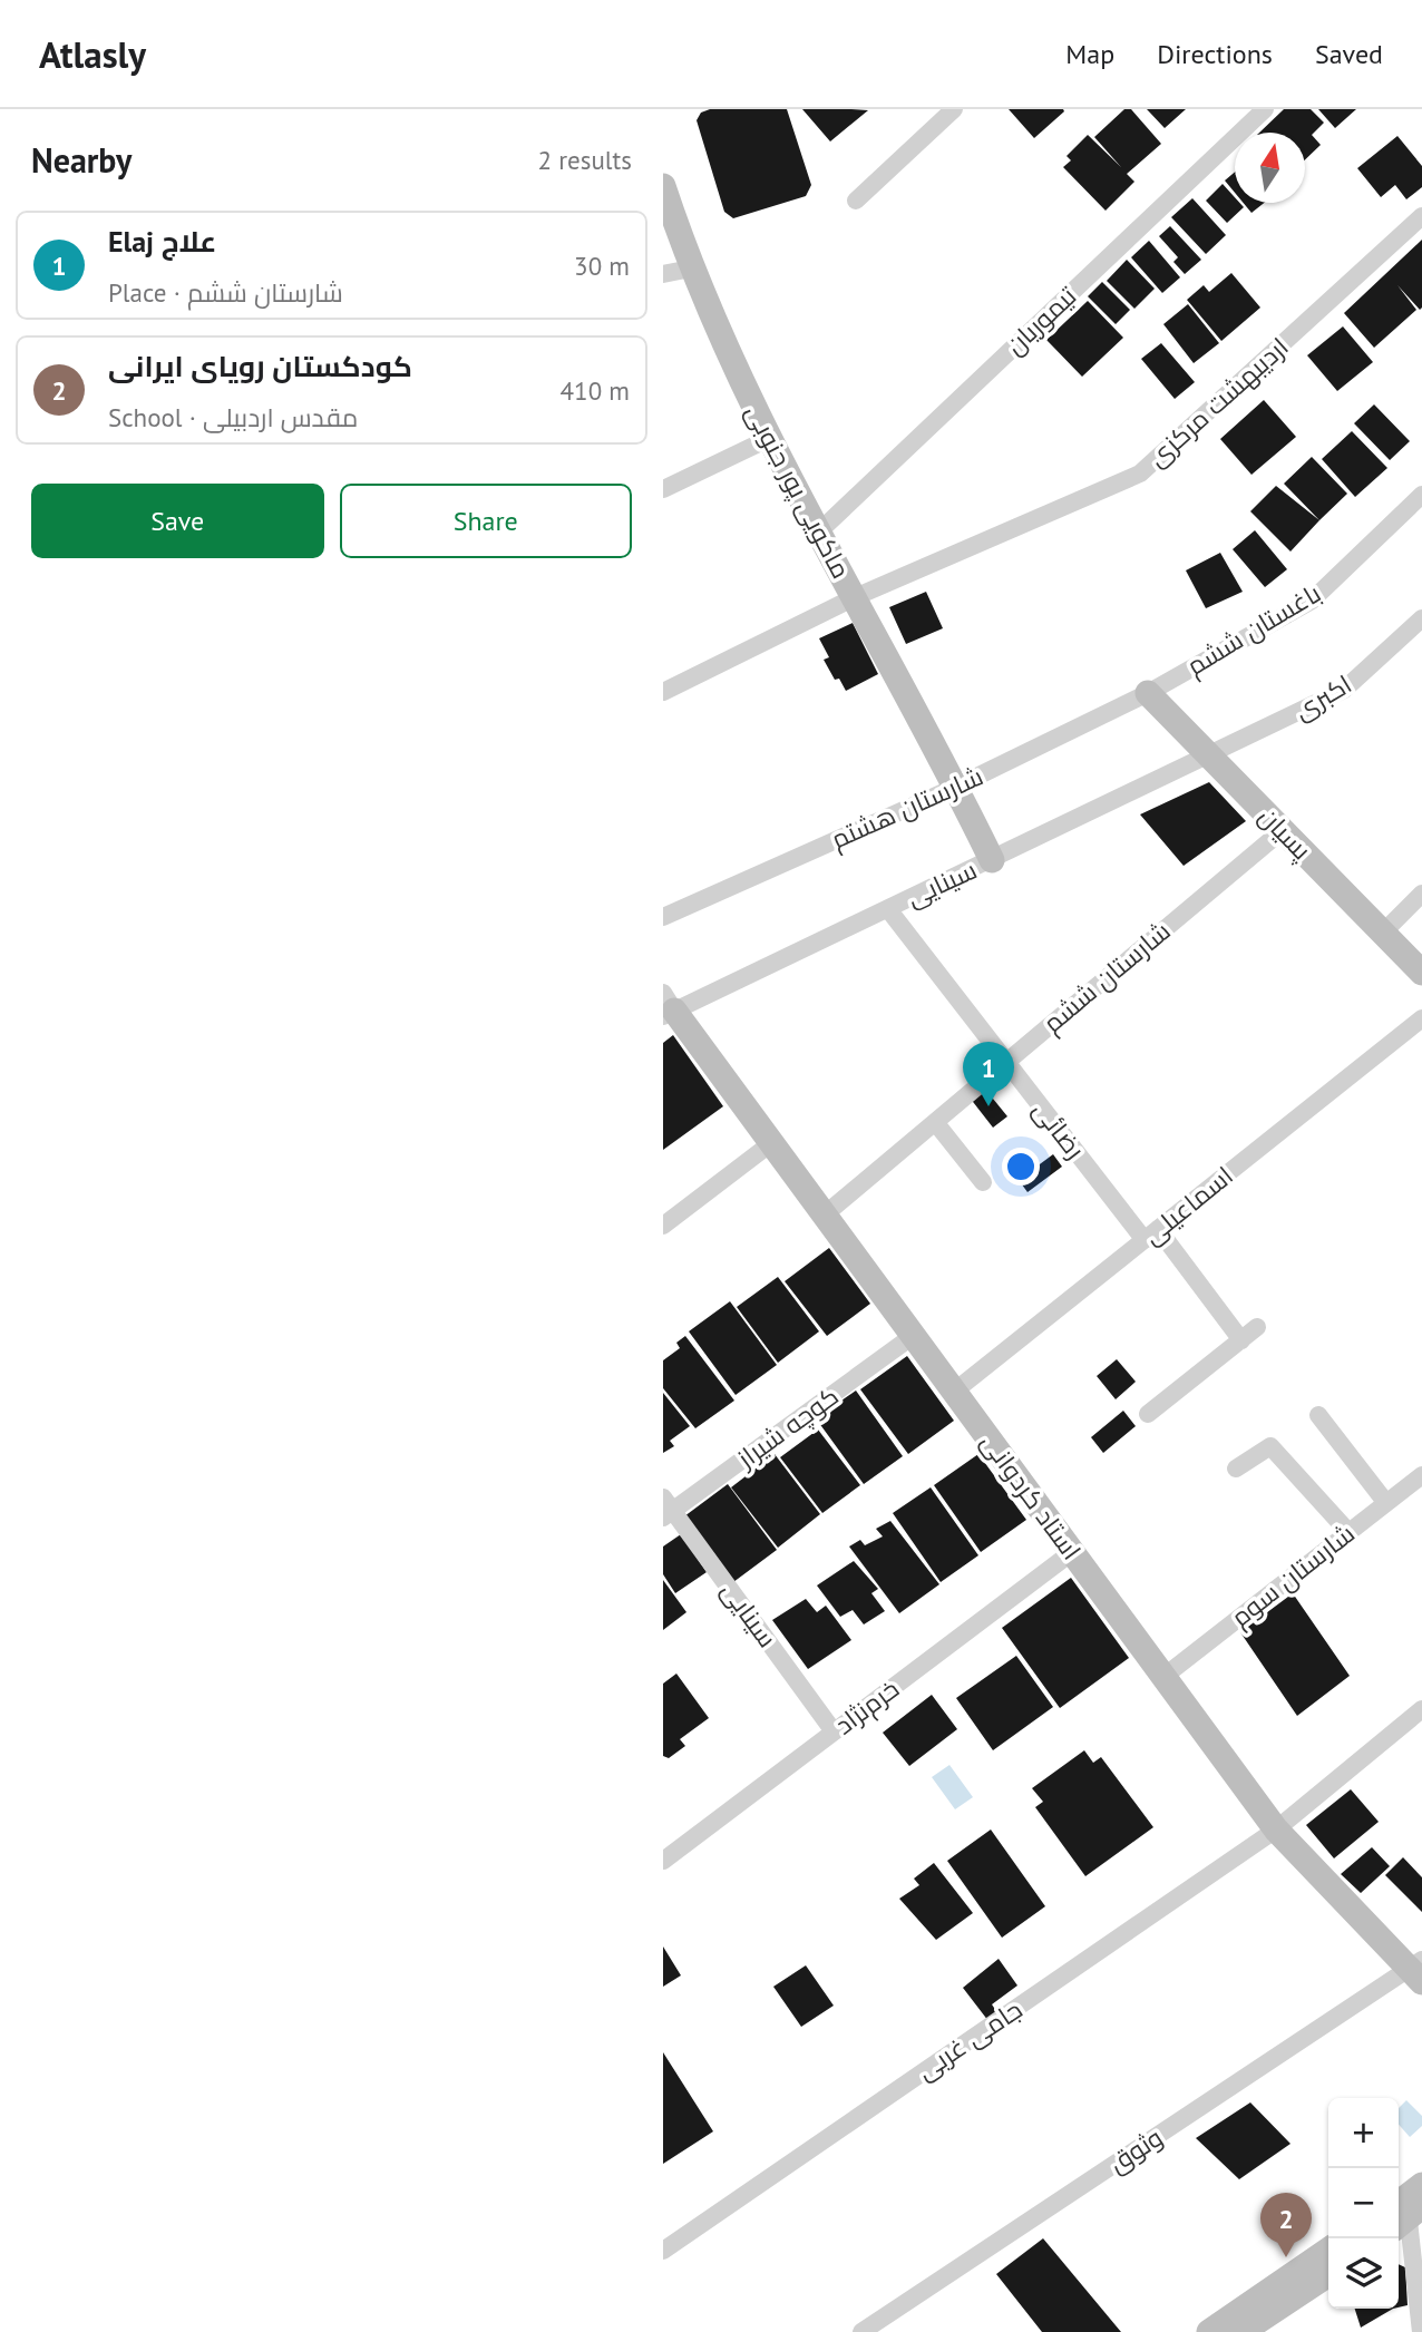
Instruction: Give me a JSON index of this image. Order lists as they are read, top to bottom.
{
  "streets": {
    "street": [
      "تیموریان",
      "اردیبهشت مرکزی",
      "ماکویی‌ پور جنوبی",
      "باغستان ششم",
      "اکبری",
      "شارستان هشتم",
      "پسیان",
      "سینایی",
      "شارستان ششم",
      "رضائی",
      "اسماعیلی",
      "کوچه شیراز",
      "استاد کردوانی",
      "شارستان سوم",
      "خرم‌نژاد",
      "جامی غربی",
      "وثوق"
    ]
  },
  "crossings": [
    ["تیموریان", "ماکویی‌ پور جنوبی"],
    ["اردیبهشت مرکزی", "ماکویی‌ پور جنوبی"],
    ["ماکویی‌ پور جنوبی", "شارستان هشتم"],
    ["ماکویی‌ پور جنوبی", "سینایی"],
    ["باغستان ششم", "شارستان هشتم"],
    ["باغستان ششم", "پسیان"],
    ["اکبری", "پسیان"],
    ["اکبری", "سینایی"],
    ["شارستان هشتم", "پسیان"],
    ["پسیان", "سینایی"],
    ["پسیان", "شارستان ششم"],
    ["سینایی", "رضائی"],
    ["سینایی", "کوچه شیراز"],
    ["سینایی", "استاد کردوانی"],
    ["سینایی", "خرم‌نژاد"],
    ["شارستان ششم", "رضائی"],
    ["شارستان ششم", "استاد کردوانی"],
    ["رضائی", "اسماعیلی"],
    ["اسماعیلی", "استاد کردوانی"],
    ["کوچه شیراز", "استاد کردوانی"],
    ["استاد کردوانی", "شارستان سوم"],
    ["استاد کردوانی", "خرم‌نژاد"],
    ["استاد کردوانی", "جامی غربی"],
    ["استاد کردوانی", "وثوق"]
  ],
  "north": "top",
  "page": {
    "header": "Atlasly",
    "nav": ["Map", "Directions", "Saved"],
    "heading": ["Nearby", "2 results"],
    "list": [
      {
        "mark": "1",
        "name": "Elaj علاج",
        "note": "Place · شارستان ششم",
        "value": "30 m"
      },
      {
        "mark": "2",
        "name": "کودکستان رویای ایرانی",
        "note": "School · مقدس اردبیلی",
        "value": "410 m"
      }
    ],
    "buttons": ["Save", "Share"],
    "pins": ["1", "2"],
    "map_buttons": ["+", "−"]
  }
}
